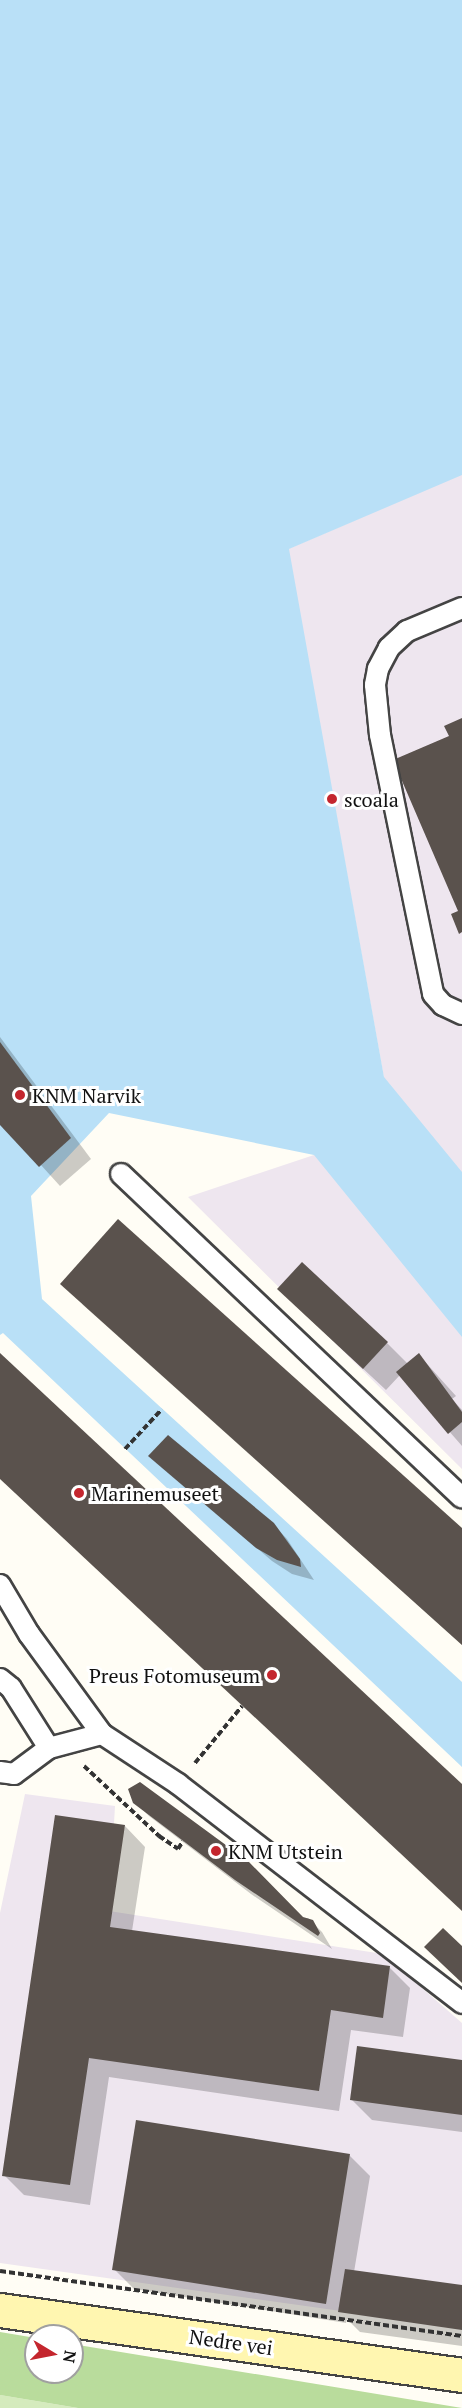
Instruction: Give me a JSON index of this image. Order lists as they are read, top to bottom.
{
  "streets": {
    "main road": ["Nedre vei"]
  },
  "places": [
    "scoala",
    "KNM Narvik",
    "Marinemuseet",
    "Preus Fotomuseum",
    "KNM Utstein"
  ],
  "north": "right"
}
